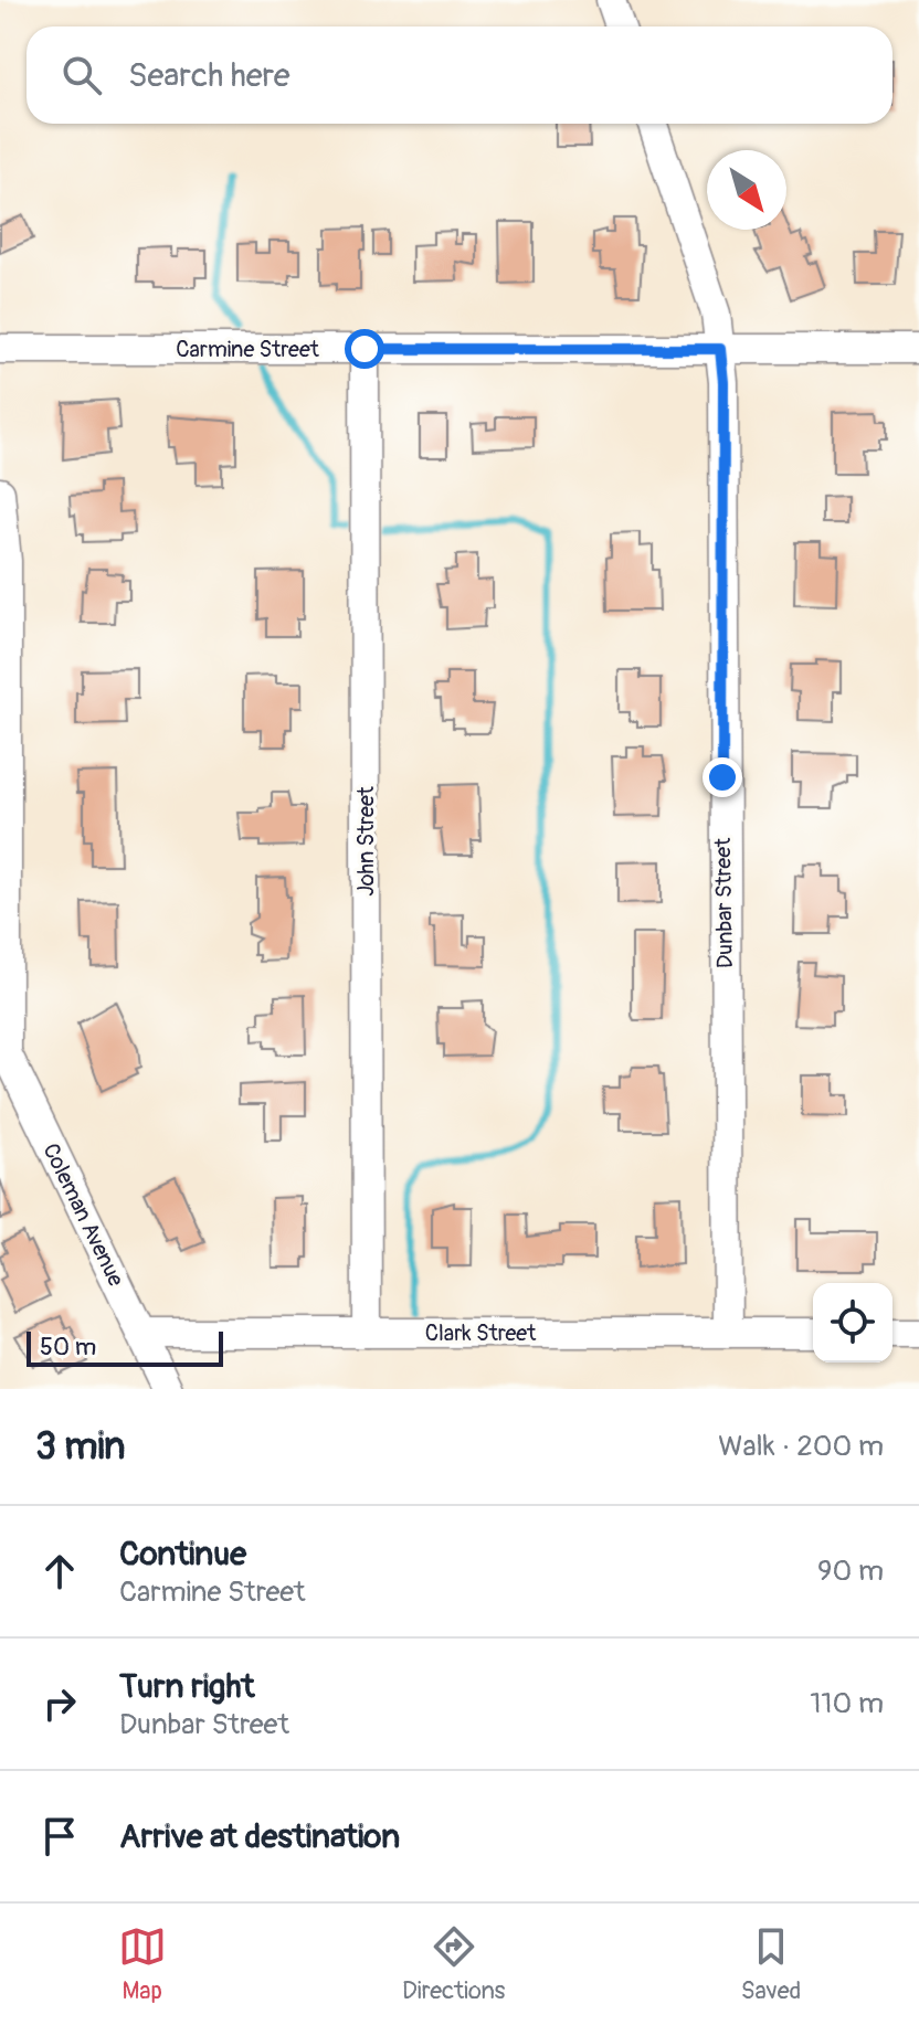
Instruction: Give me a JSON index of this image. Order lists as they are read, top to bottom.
{
  "streets": {
    "street": [
      "Carmine Street",
      "John Street",
      "Dunbar Street",
      "Coleman Avenue",
      "Clark Street"
    ]
  },
  "crossings": [
    ["Carmine Street", "John Street"],
    ["Carmine Street", "Dunbar Street"],
    ["John Street", "Clark Street"],
    ["Dunbar Street", "Clark Street"],
    ["Coleman Avenue", "Clark Street"]
  ],
  "scale_bar": "50 m",
  "north": "bottom right",
  "page": {
    "search": "Search here",
    "scale": "50 m",
    "heading": ["3 min", "Walk · 200 m"],
    "list": [
      ["Continue", "Carmine Street", "90 m"],
      ["Turn right", "Dunbar Street", "110 m"],
      "Arrive at destination"
    ],
    "nav": ["Map", "Directions", "Saved"]
  }
}
